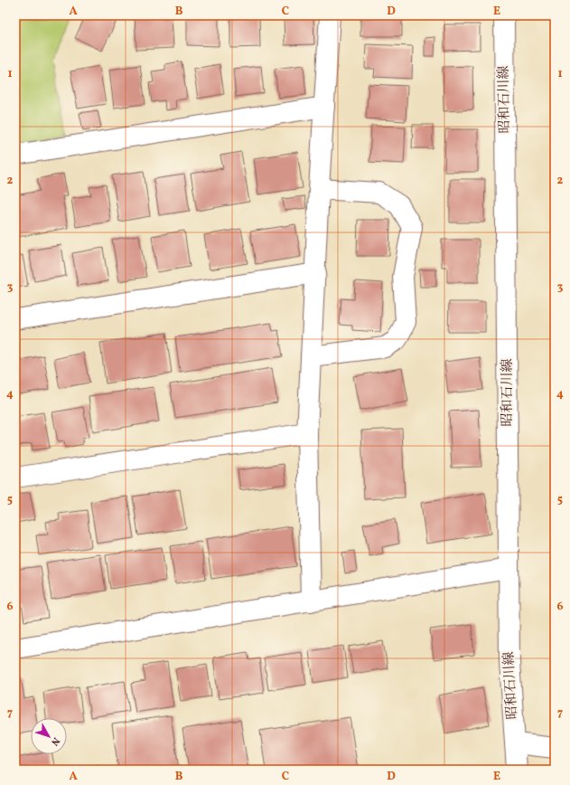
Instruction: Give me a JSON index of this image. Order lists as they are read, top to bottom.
{
  "streets": {
    "street": ["昭和石川線"]
  },
  "north": "bottom right",
  "grid": {
    "columns": [
      "A",
      "B",
      "C",
      "D",
      "E"
    ],
    "rows": [
      "1",
      "2",
      "3",
      "4",
      "5",
      "6",
      "7"
    ]
  }
}
